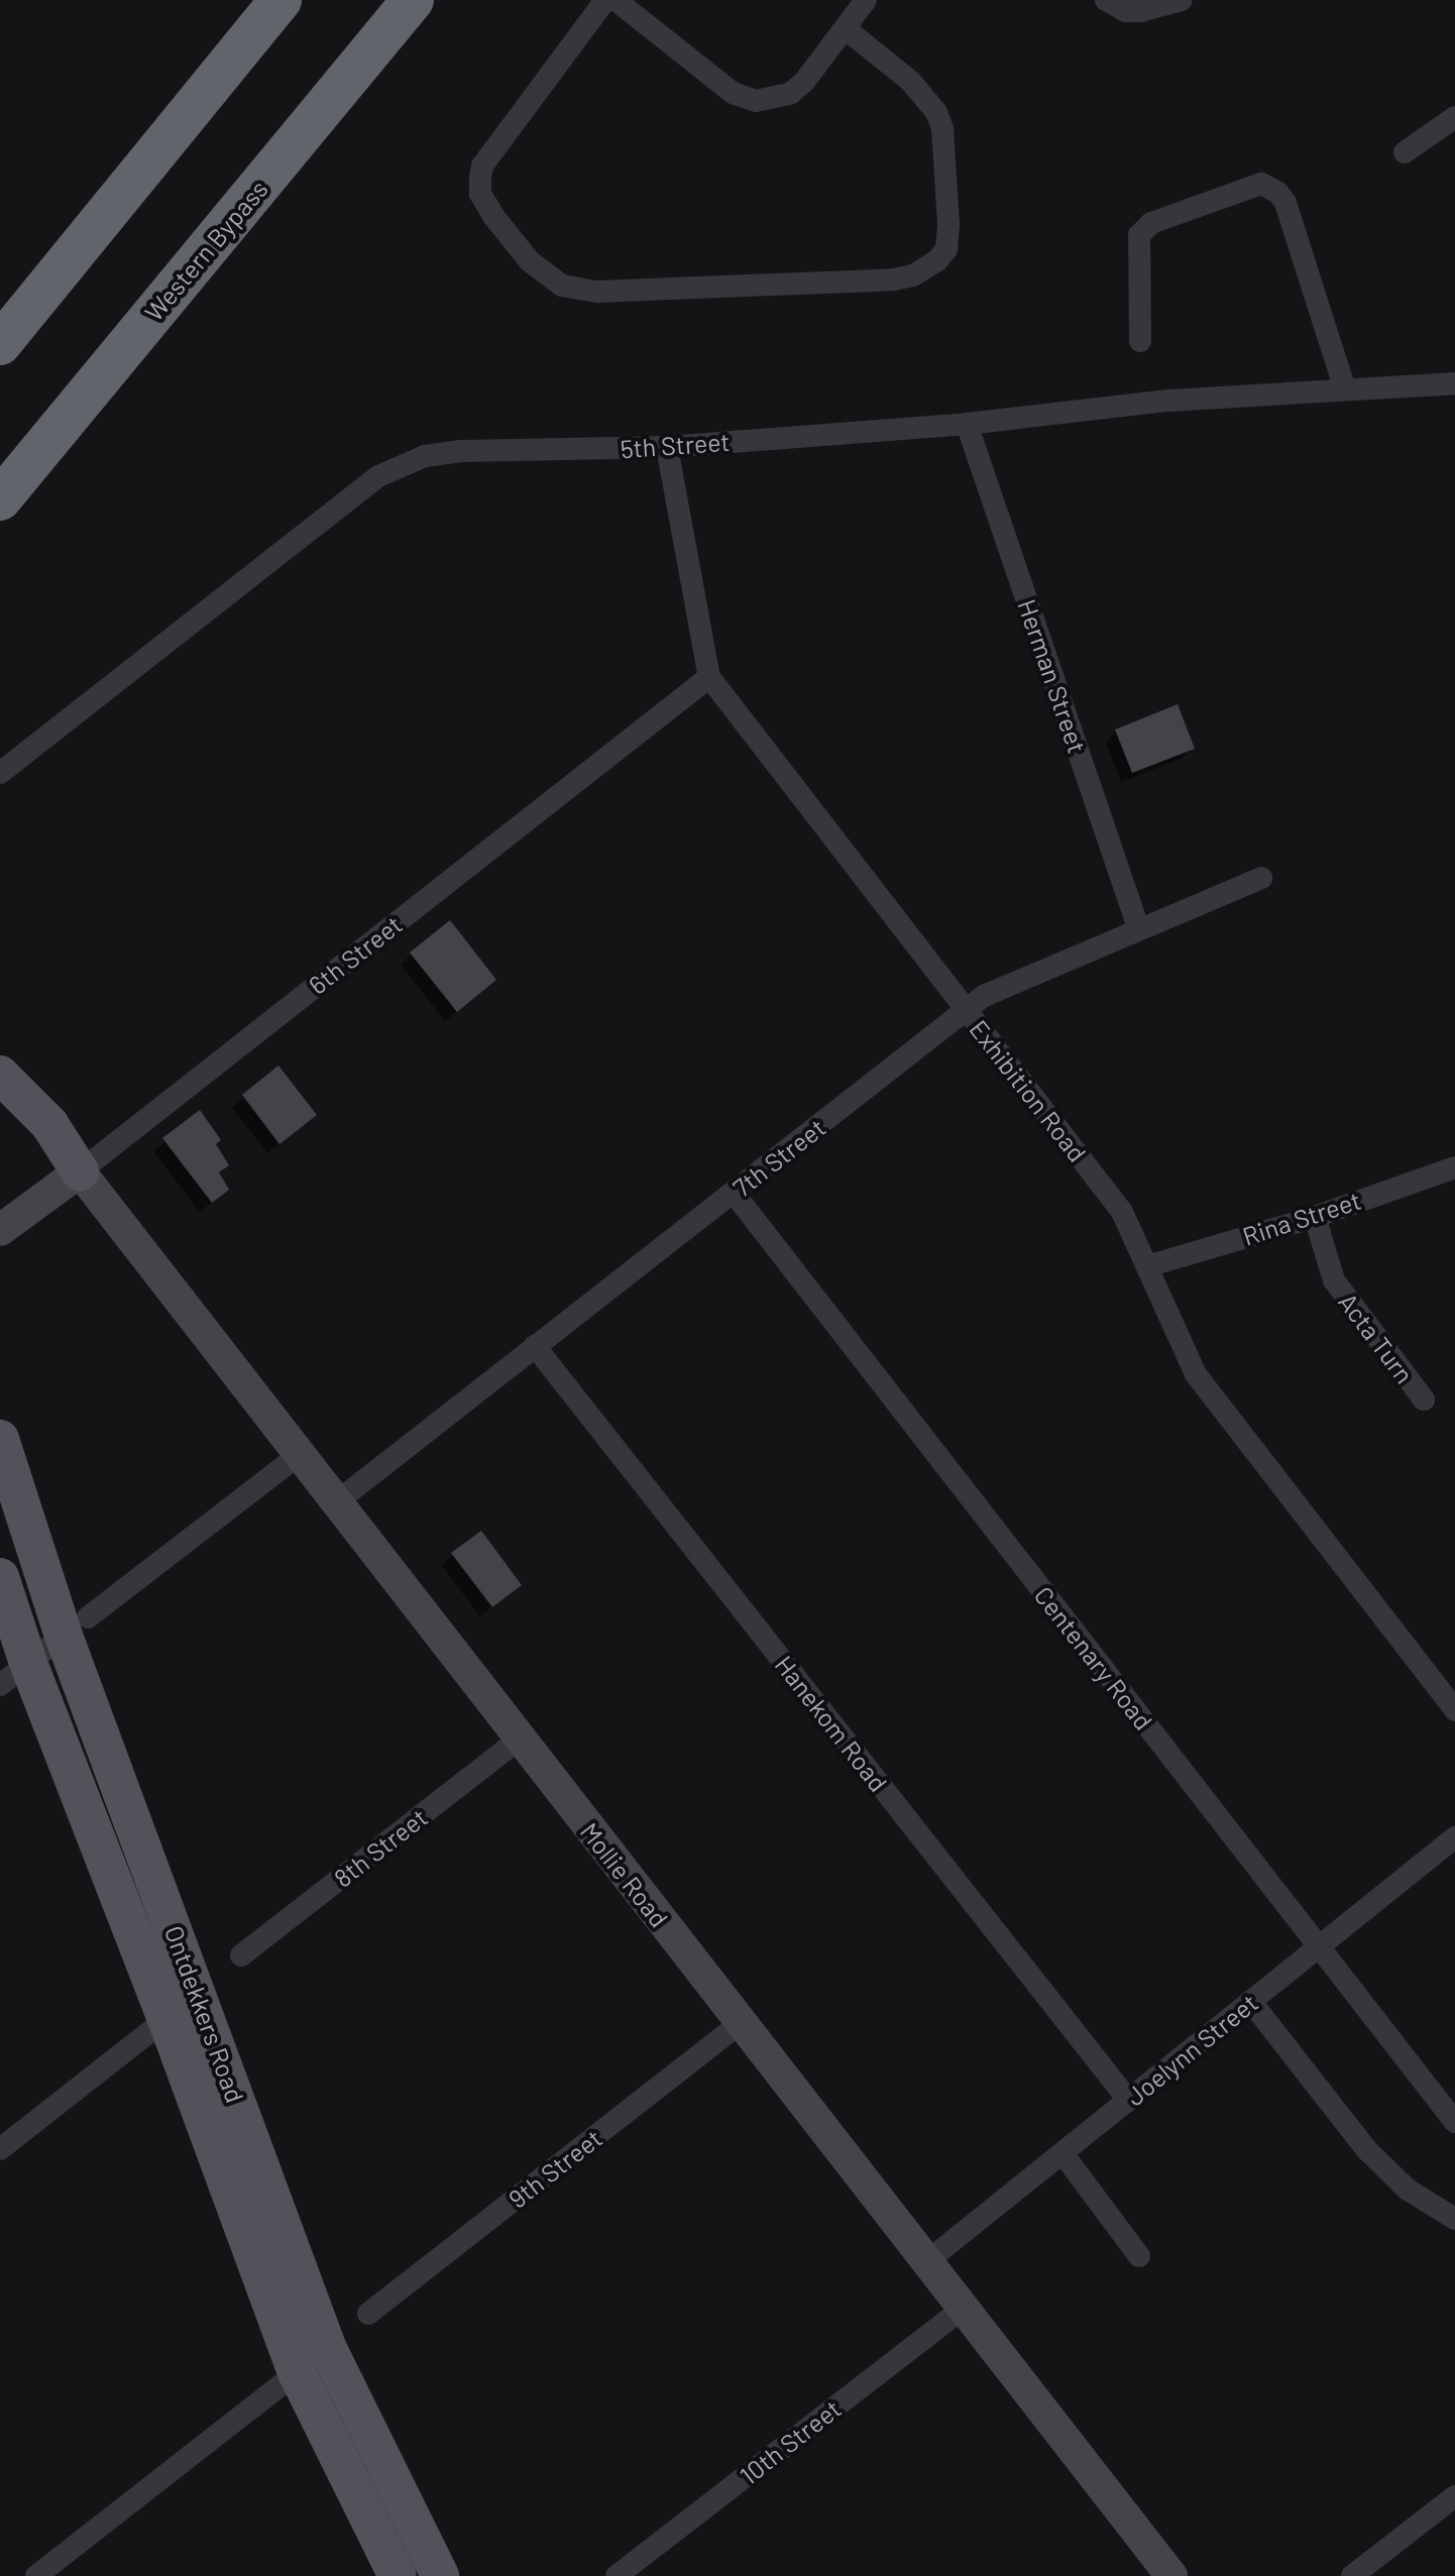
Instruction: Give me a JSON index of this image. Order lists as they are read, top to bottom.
{
  "streets": {
    "highway": ["Western Bypass"],
    "main road": ["6th Street", "Mollie Road", "Ontdekkers Road"],
    "street": [
      "5th Street",
      "Herman Street",
      "Exhibition Road",
      "7th Street",
      "Rina Street",
      "Acta Turn",
      "Centenary Road",
      "Hanekom Road",
      "8th Street",
      "Joelynn Street",
      "9th Street",
      "10th Street"
    ]
  },
  "crossings": [
    ["5th Street", "Herman Street"],
    ["5th Street", "Exhibition Road"],
    ["Herman Street", "7th Street"],
    ["6th Street", "Exhibition Road"],
    ["6th Street", "Mollie Road"],
    ["Exhibition Road", "7th Street"],
    ["Exhibition Road", "Rina Street"],
    ["7th Street", "Centenary Road"],
    ["7th Street", "Hanekom Road"],
    ["7th Street", "Mollie Road"],
    ["Rina Street", "Acta Turn"],
    ["Centenary Road", "Joelynn Street"],
    ["Hanekom Road", "Joelynn Street"],
    ["8th Street", "Mollie Road"],
    ["Mollie Road", "Joelynn Street"],
    ["Mollie Road", "9th Street"],
    ["Mollie Road", "10th Street"]
  ]
}
